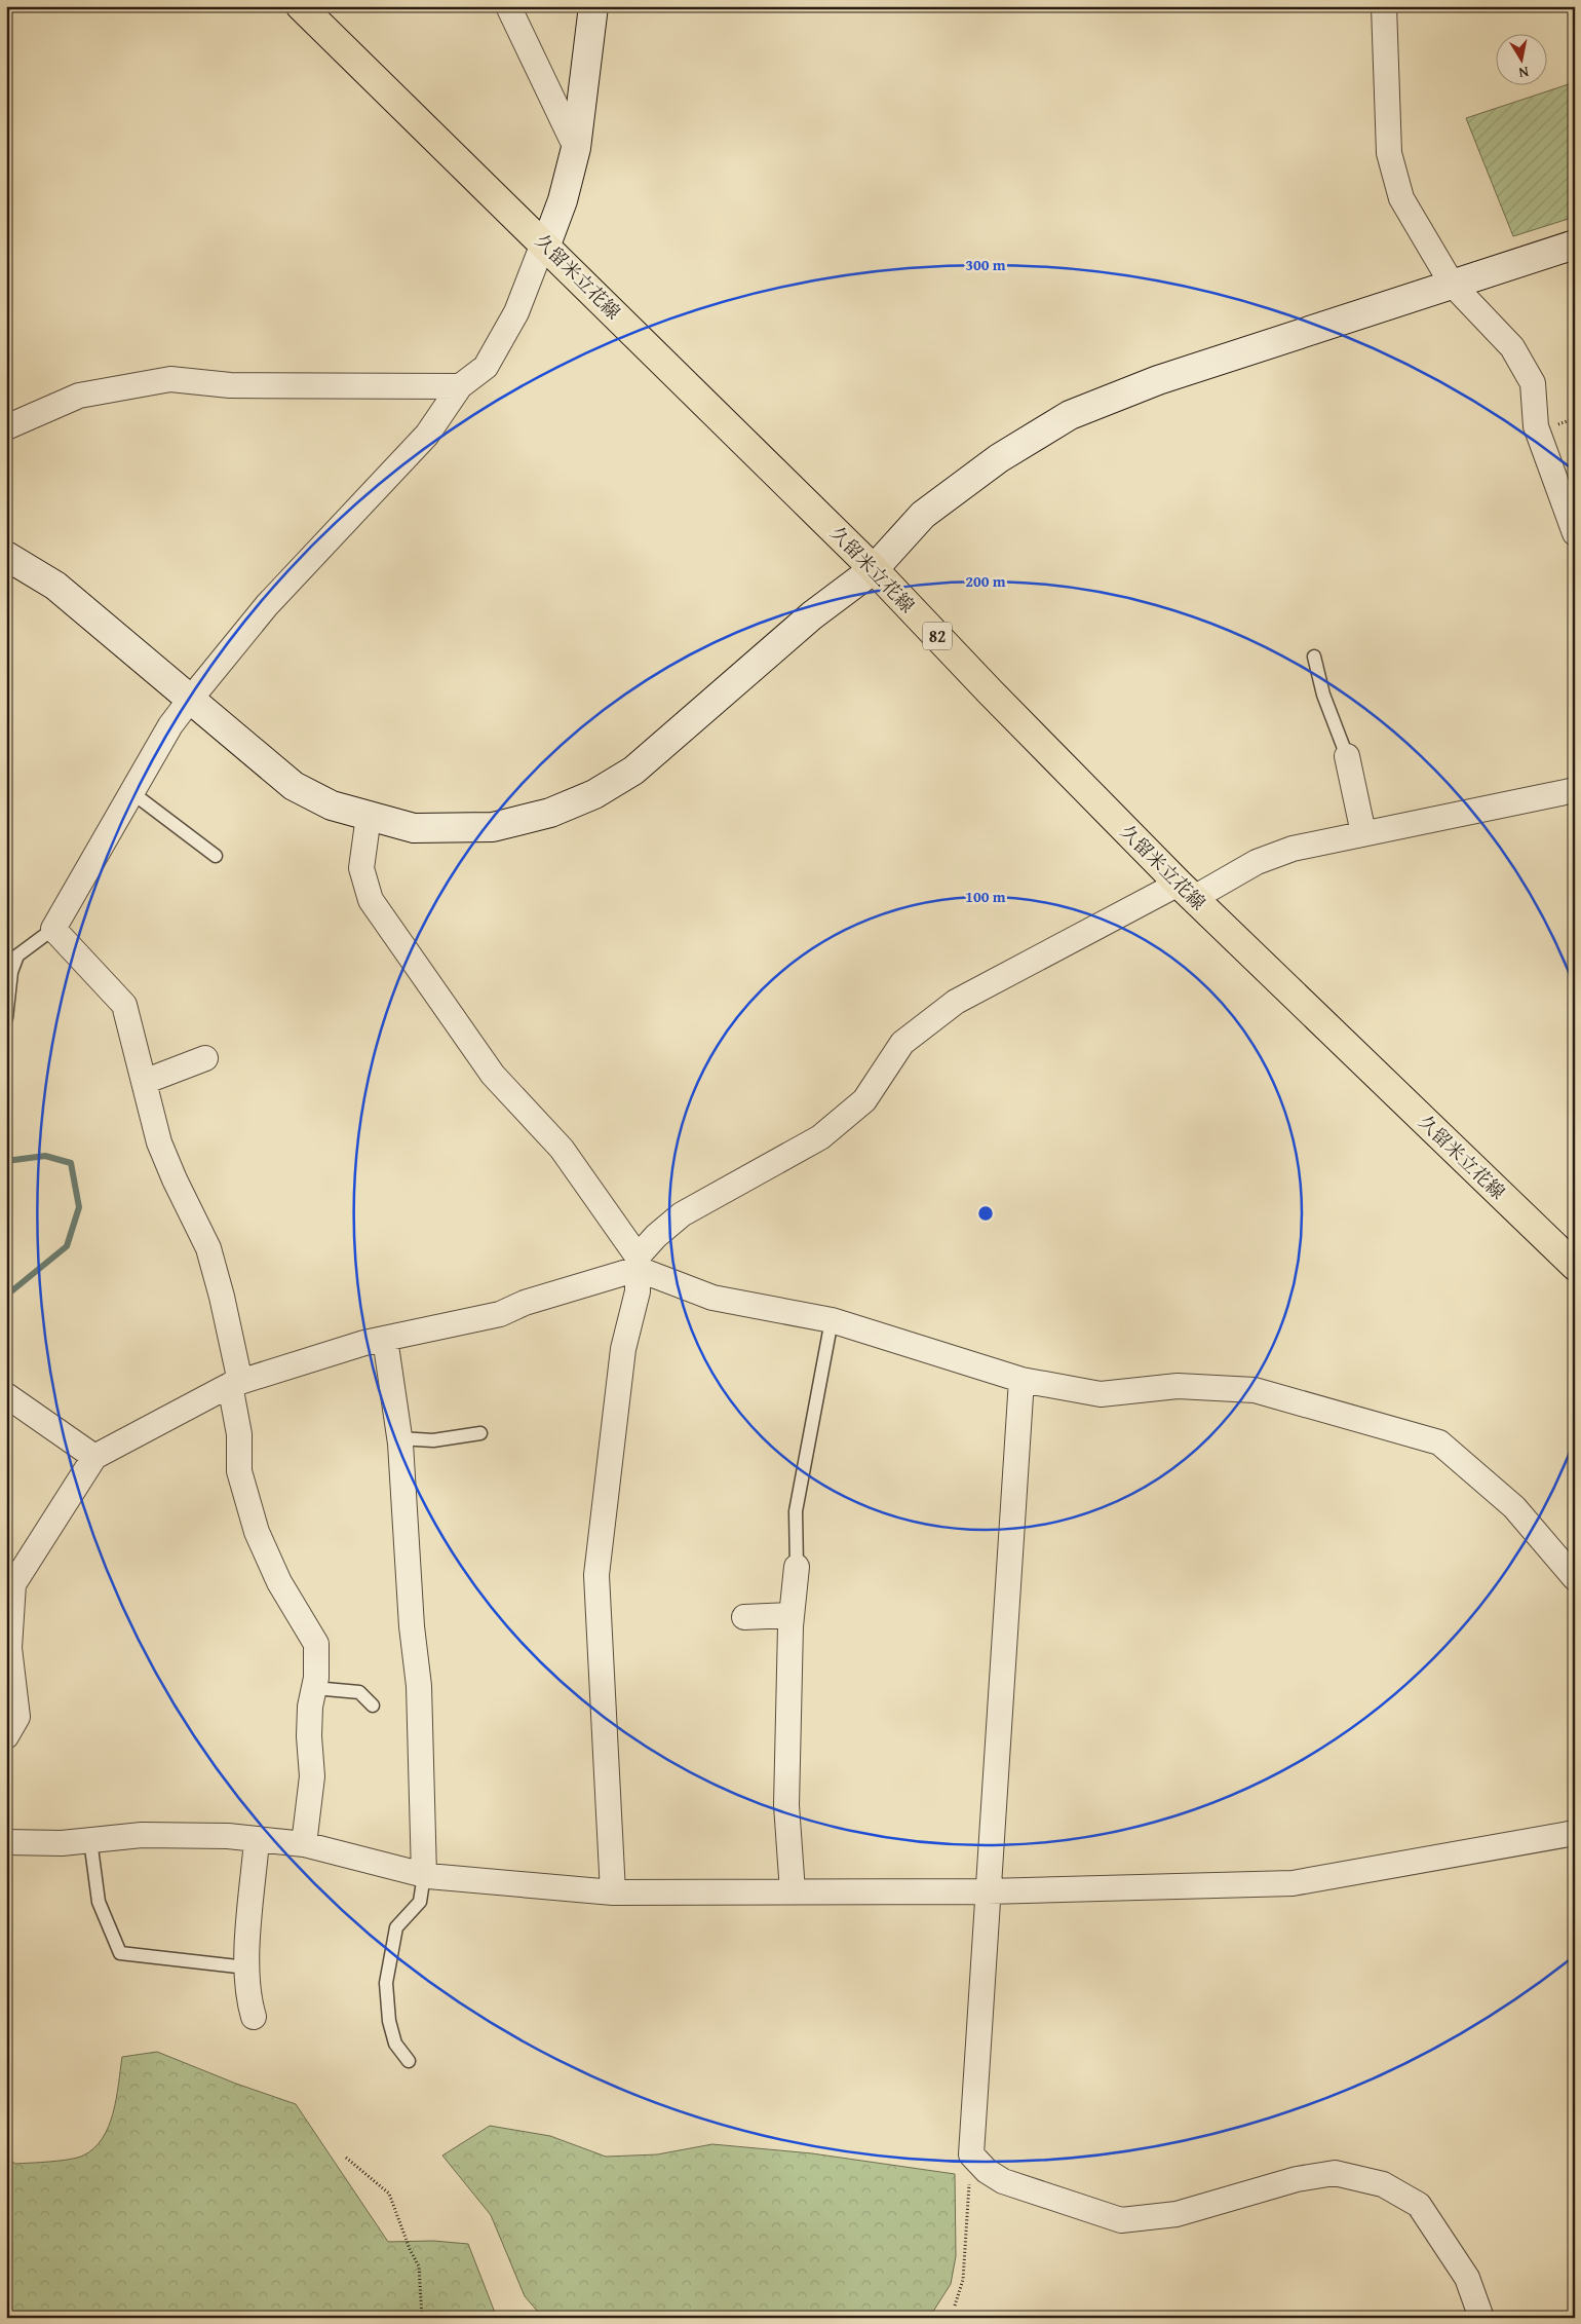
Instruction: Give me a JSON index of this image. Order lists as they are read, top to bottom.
{
  "streets": {
    "main road": ["久留米立花線", "82"]
  },
  "north": "bottom",
  "rings": ["300 m", "200 m", "100 m"]
}
